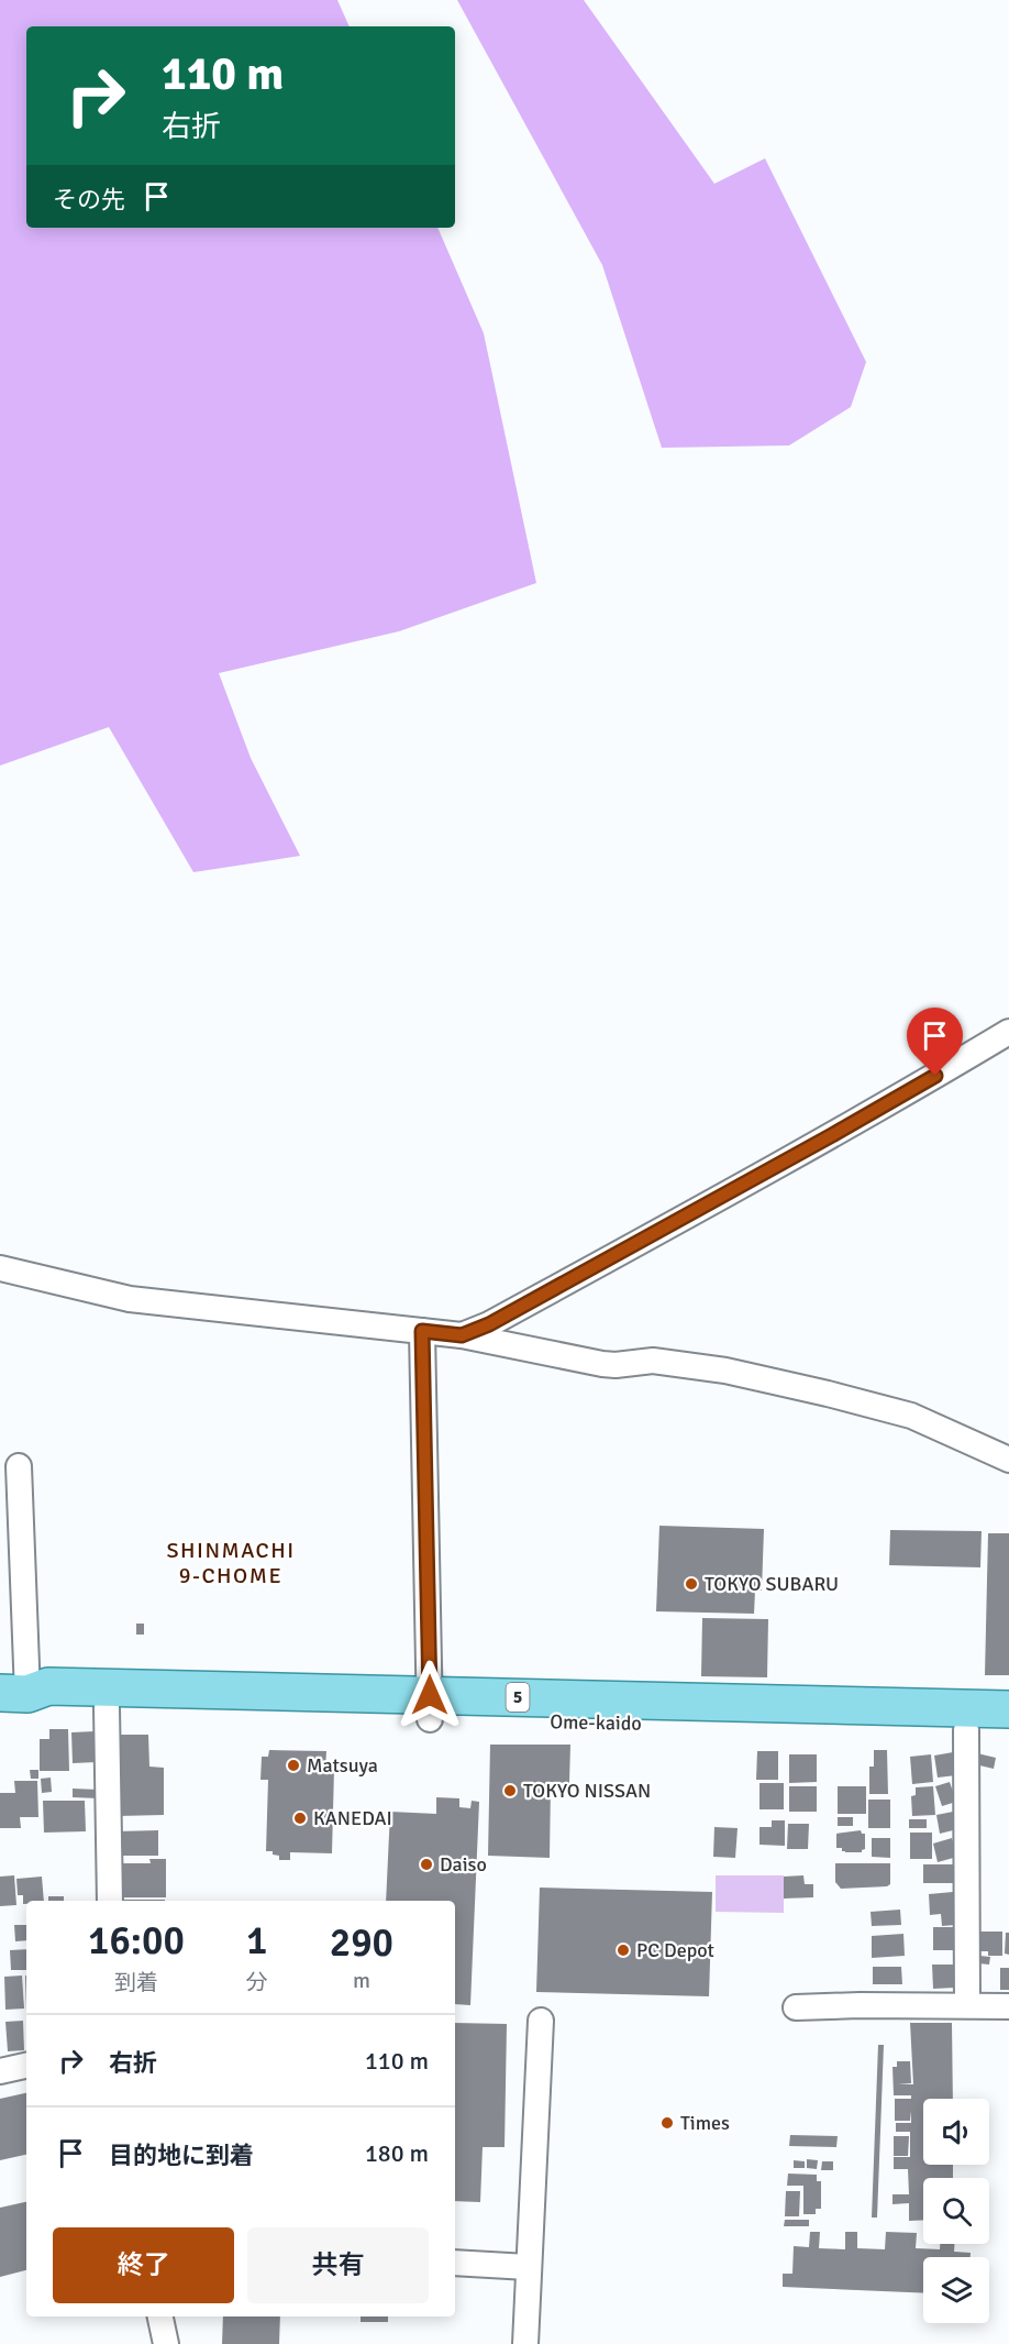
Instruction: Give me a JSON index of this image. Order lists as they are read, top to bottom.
{
  "streets": {
    "main road": ["5", "Ome-kaido"]
  },
  "districts": ["SHINMACHI 9-CHOME"],
  "places": [
    "TOKYO SUBARU",
    "Matsuya",
    "TOKYO NISSAN",
    "KANEDAI",
    "Daiso",
    "PC Depot",
    "Times"
  ],
  "page": {
    "turn": ["110 m", "右折"],
    "then": "その先",
    "eta": [
      "16:00",
      "到着",
      "1",
      "分",
      "290",
      "m"
    ],
    "list": [
      {
        "name": "右折",
        "value": "110 m"
      },
      {
        "name": "目的地に到着",
        "value": "180 m"
      }
    ],
    "buttons": ["終了", "共有"]
  }
}
